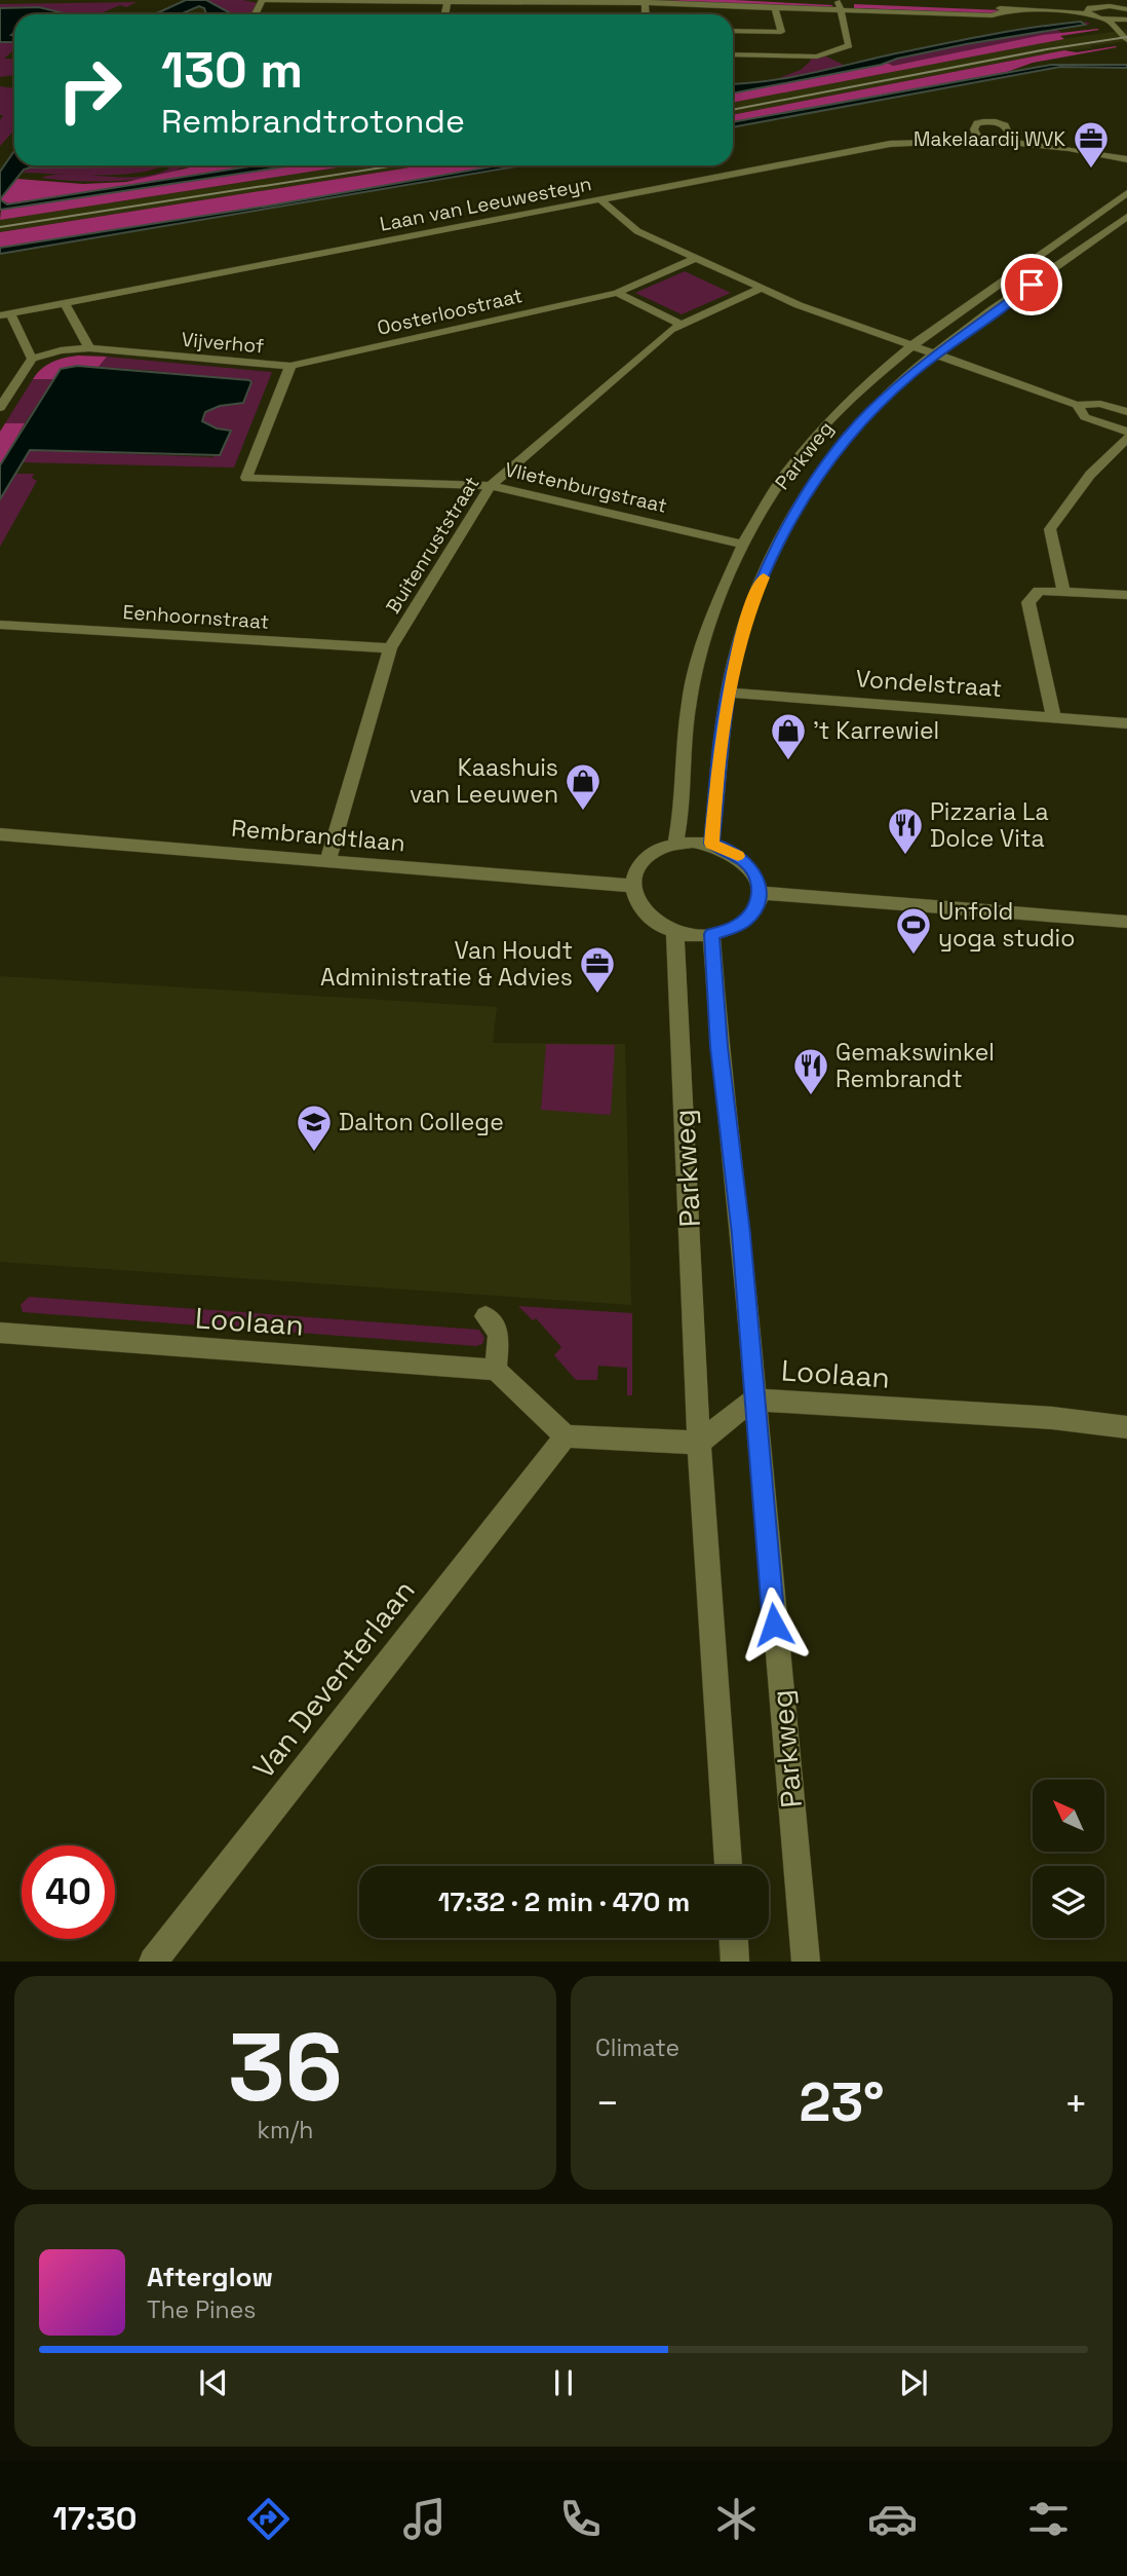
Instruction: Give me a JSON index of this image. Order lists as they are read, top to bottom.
{
  "streets": {
    "street": [
      "Laan van Leeuwesteyn",
      "Oosterloostraat",
      "Vijverhof",
      "Parkweg",
      "Vlietenburgstraat",
      "Buitenruststraat",
      "Eenhoornstraat",
      "Vondelstraat",
      "Rembrandtlaan",
      "Loolaan",
      "Van Deventerlaan"
    ]
  },
  "crossings": [
    ["Oosterloostraat", "Vijverhof"],
    ["Vijverhof", "Vlietenburgstraat"],
    ["Parkweg", "Vlietenburgstraat"],
    ["Parkweg", "Vondelstraat"],
    ["Parkweg", "Rembrandtlaan"],
    ["Parkweg", "Loolaan"],
    ["Vlietenburgstraat", "Buitenruststraat"],
    ["Buitenruststraat", "Eenhoornstraat"],
    ["Buitenruststraat", "Rembrandtlaan"]
  ],
  "places": {
    "office": ["Makelaardij WVK", "Van Houdt Administratie & Advies"],
    "shop": ["'t Karrewiel", "Kaashuis van Leeuwen"],
    "restaurant": ["Pizzaria La Dolce Vita", "Gemakswinkel Rembrandt"],
    "sports": ["Unfold yoga studio"],
    "school or university": ["Dalton College"]
  },
  "north": "top left",
  "page": {
    "turn": ["130 m", "Rembrandtrotonde"],
    "limit": "40",
    "trip": "17:32 · 2 min · 470 m",
    "tile": [
      ["36", "km/h"],
      "Climate"
    ],
    "heat": ["−", "23°", "+"],
    "song": ["Afterglow", "The Pines"],
    "tabs": "17:30"
  }
}
